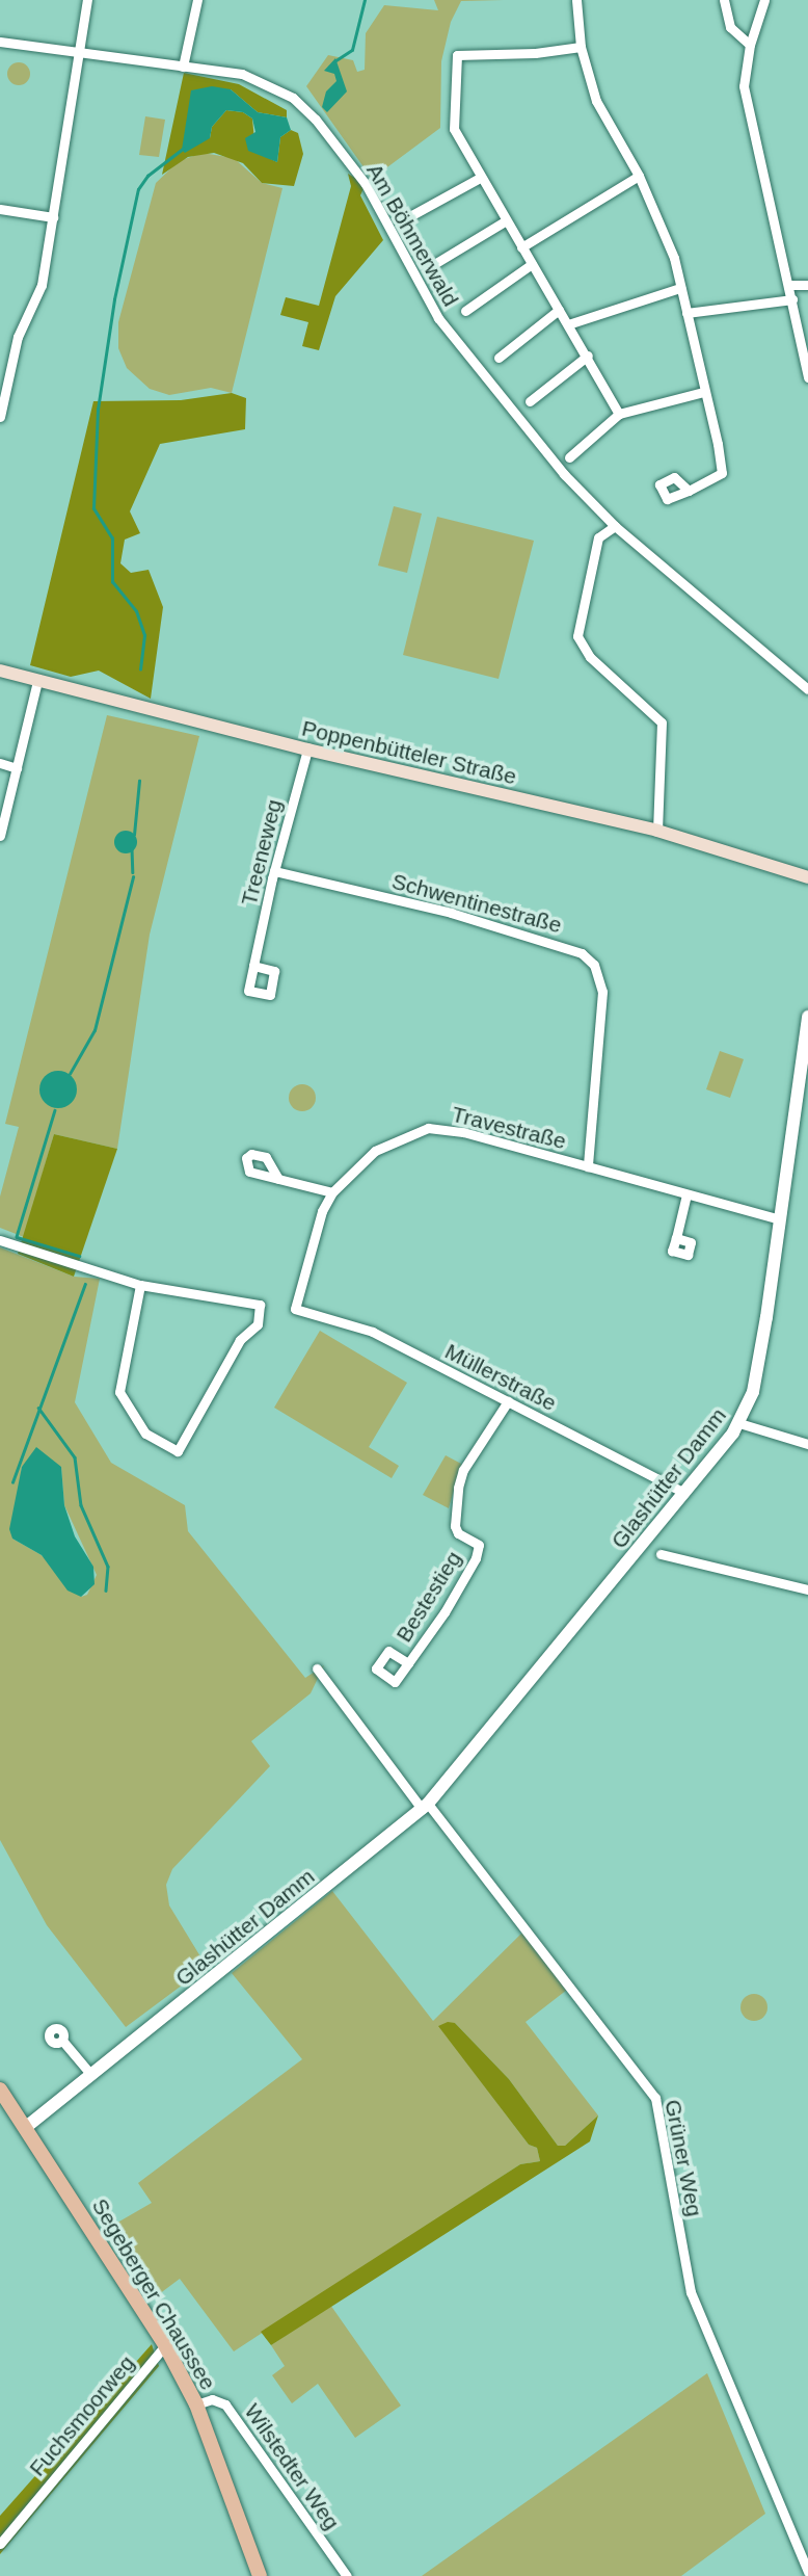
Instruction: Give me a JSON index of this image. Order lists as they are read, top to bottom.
{
  "streets": {
    "main road": ["Poppenbütteler Straße", "Segeberger Chaussee"],
    "street": [
      "Am Böhmerwald",
      "Treeneweg",
      "Schwentinestraße",
      "Travestraße",
      "Müllerstraße",
      "Glashütter Damm",
      "Bestestieg",
      "Grüner Weg",
      "Fuchsmoorweg",
      "Wilstedter Weg"
    ]
  },
  "crossings": [
    ["Poppenbütteler Straße", "Treeneweg"],
    ["Treeneweg", "Schwentinestraße"],
    ["Schwentinestraße", "Travestraße"],
    ["Travestraße", "Müllerstraße"],
    ["Travestraße", "Glashütter Damm"],
    ["Müllerstraße", "Glashütter Damm"],
    ["Müllerstraße", "Bestestieg"],
    ["Glashütter Damm", "Grüner Weg"],
    ["Glashütter Damm", "Segeberger Chaussee"],
    ["Segeberger Chaussee", "Fuchsmoorweg"],
    ["Segeberger Chaussee", "Wilstedter Weg"]
  ]
}
